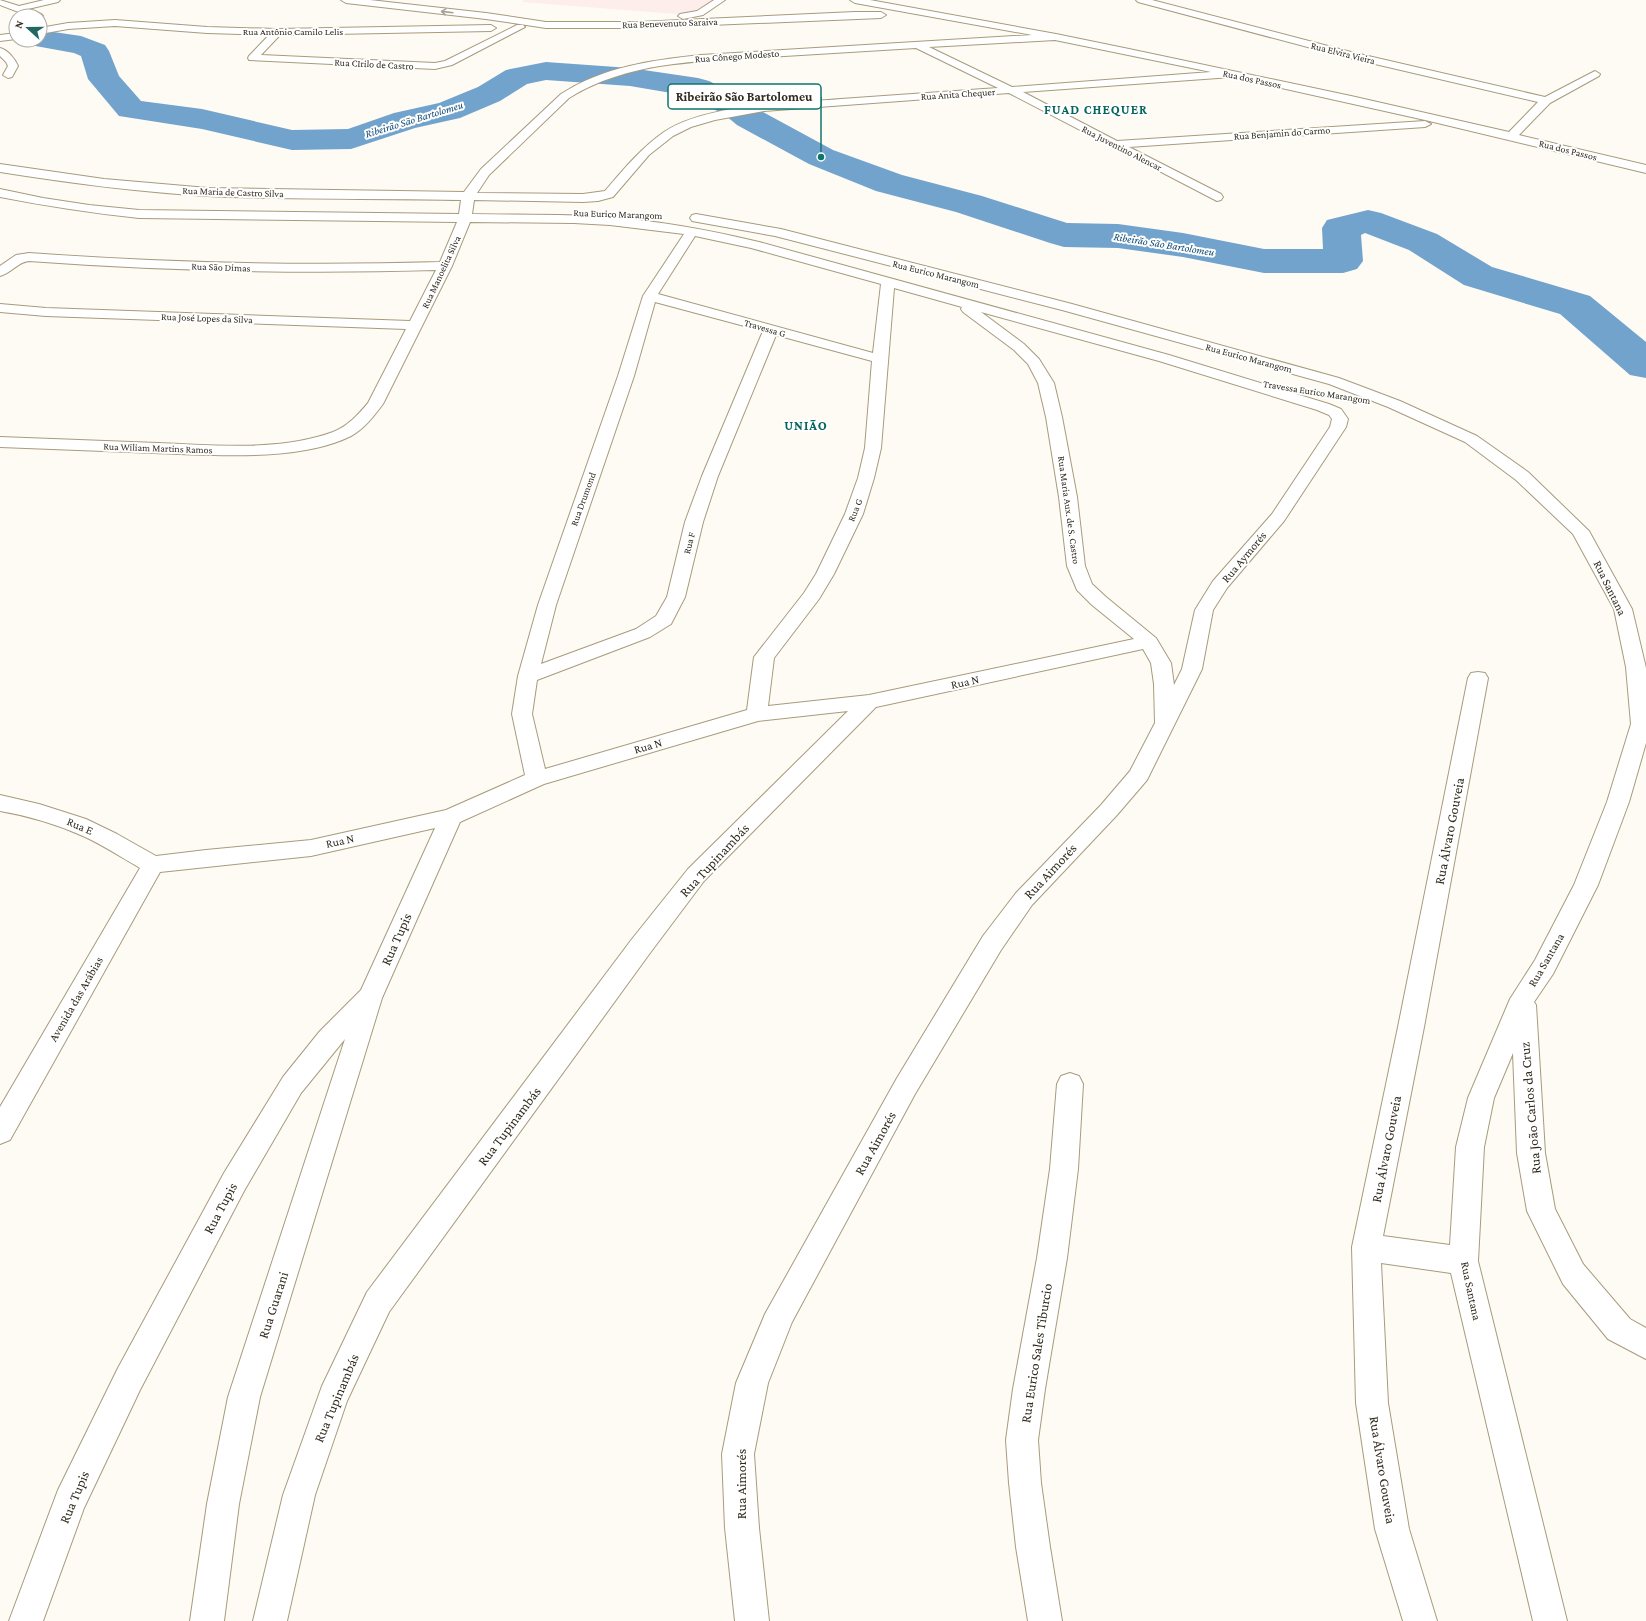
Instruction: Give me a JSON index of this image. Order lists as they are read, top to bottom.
{
  "streets": {
    "street": [
      "Rua Benevenuto Saraiva",
      "Rua Antônio Camilo Lelis",
      "Rua Elvira Vieira",
      "Rua Cônego Modesto",
      "Rua CIrilo de Castro",
      "Rua dos Passos",
      "Rua Anita Chequer",
      "Rua Benjamin do Carmo",
      "Rua Juventino Alencar",
      "Rua Maria de Castro Silva",
      "Rua Eurico Marangom",
      "Rua São Dimas",
      "Rua Manoelita Silva",
      "Rua José Lopes da Silva",
      "Travessa G",
      "Travessa Eurico Marangom",
      "Rua Wiliam Martins Ramos",
      "Rua Drumond",
      "Rua G",
      "Rua Maria Aux. de S. Castro",
      "Rua F",
      "Rua Aymorés",
      "Rua Santana",
      "Rua N",
      "Rua E",
      "Rua Álvaro Gouveia",
      "Rua Tupinambás",
      "Rua Aimorés",
      "Rua Tupis",
      "Avenida das Arábias",
      "Rua João Carlos da Cruz",
      "Rua Guarani",
      "Rua Eurico Sales Tiburcio"
    ]
  },
  "crossings": [
    ["Rua Benevenuto Saraiva", "Rua Antônio Camilo Lelis"],
    ["Rua Antônio Camilo Lelis", "Rua CIrilo de Castro"],
    ["Rua Cônego Modesto", "Rua Juventino Alencar"],
    ["Rua Cônego Modesto", "Rua Manoelita Silva"],
    ["Rua dos Passos", "Rua Anita Chequer"],
    ["Rua dos Passos", "Rua Benjamin do Carmo"],
    ["Rua Anita Chequer", "Rua Juventino Alencar"],
    ["Rua Anita Chequer", "Rua Eurico Marangom"],
    ["Rua Benjamin do Carmo", "Rua Juventino Alencar"],
    ["Rua Maria de Castro Silva", "Rua Eurico Marangom"],
    ["Rua Maria de Castro Silva", "Rua Manoelita Silva"],
    ["Rua Eurico Marangom", "Rua Manoelita Silva"],
    ["Rua Eurico Marangom", "Travessa Eurico Marangom"],
    ["Rua Eurico Marangom", "Rua Drumond"],
    ["Rua Eurico Marangom", "Rua G"],
    ["Rua Eurico Marangom", "Rua Maria Aux. de S. Castro"],
    ["Rua Eurico Marangom", "Rua Aymorés"],
    ["Rua Eurico Marangom", "Rua Santana"],
    ["Rua São Dimas", "Rua Manoelita Silva"],
    ["Rua Manoelita Silva", "Rua José Lopes da Silva"],
    ["Rua Manoelita Silva", "Rua Wiliam Martins Ramos"],
    ["Travessa G", "Rua Drumond"],
    ["Travessa G", "Rua G"],
    ["Travessa G", "Rua F"],
    ["Travessa Eurico Marangom", "Rua Santana"],
    ["Rua Drumond", "Rua F"],
    ["Rua Drumond", "Rua N"],
    ["Rua G", "Rua N"],
    ["Rua Maria Aux. de S. Castro", "Rua Aymorés"],
    ["Rua Maria Aux. de S. Castro", "Rua N"],
    ["Rua Maria Aux. de S. Castro", "Rua Aimorés"],
    ["Rua Aymorés", "Rua Aimorés"],
    ["Rua Santana", "Rua João Carlos da Cruz"],
    ["Rua N", "Rua E"],
    ["Rua N", "Rua Tupinambás"],
    ["Rua N", "Rua Tupis"],
    ["Rua N", "Avenida das Arábias"],
    ["Rua E", "Avenida das Arábias"],
    ["Rua Tupis", "Rua Guarani"]
  ],
  "districts": ["FUAD CHEQUER", "UNIÃO"],
  "water": ["Ribeirão São Bartolomeu"],
  "places": ["Ribeirão São Bartolomeu"],
  "north": "left"
}
